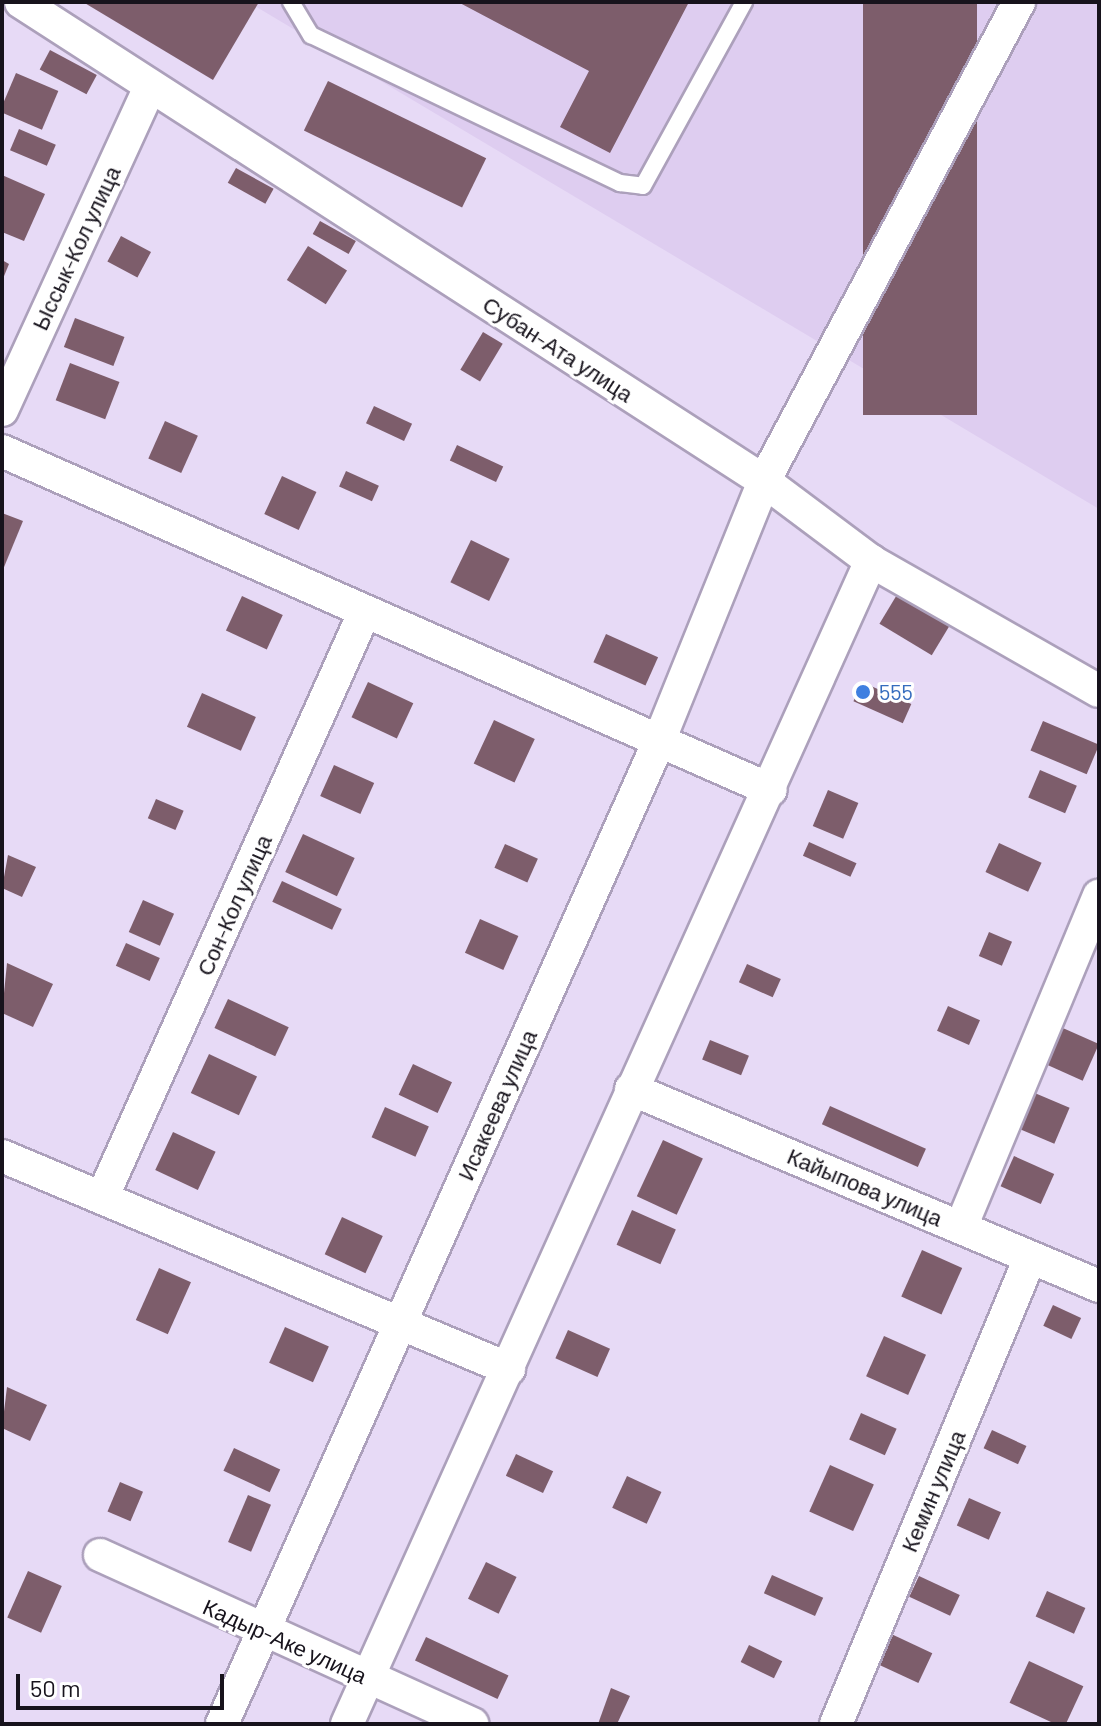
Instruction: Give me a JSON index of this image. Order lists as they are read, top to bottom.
{
  "streets": {
    "street": [
      "Ыссык-Кол улица",
      "Субан-Ата улица",
      "Сон-Кол улица",
      "Исакеева улица",
      "Кайыпова улица",
      "Кемин улица",
      "Кадыр-Аке улица"
    ]
  },
  "crossings": [
    ["Ыссык-Кол улица", "Субан-Ата улица"],
    ["Субан-Ата улица", "Исакеева улица"],
    ["Исакеева улица", "Кадыр-Аке улица"],
    ["Кайыпова улица", "Кемин улица"]
  ],
  "places": ["555"],
  "scale_bar": "50 m"
}
